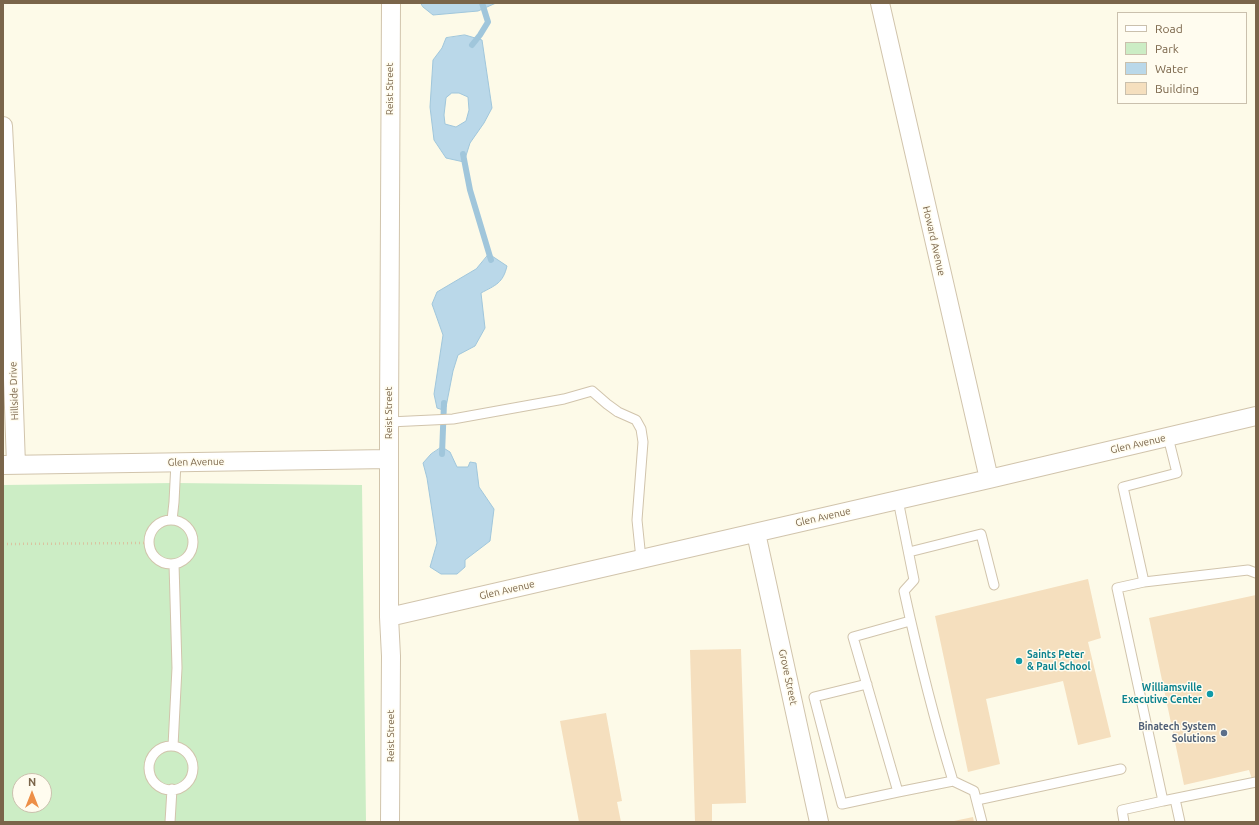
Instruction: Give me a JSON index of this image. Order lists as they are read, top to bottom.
{
  "streets": {
    "street": [
      "Reist Street",
      "Howard Avenue",
      "Hillside Drive",
      "Glen Avenue",
      "Grove Street"
    ]
  },
  "crossings": [
    ["Reist Street", "Glen Avenue"],
    ["Howard Avenue", "Glen Avenue"],
    ["Hillside Drive", "Glen Avenue"],
    ["Glen Avenue", "Grove Street"]
  ],
  "places": ["Saints Peter & Paul School", "Williamsville Executive Center", "Binatech System Solutions"],
  "legend": [
    "Road",
    "Park",
    "Water",
    "Building"
  ],
  "north": "top"
}
